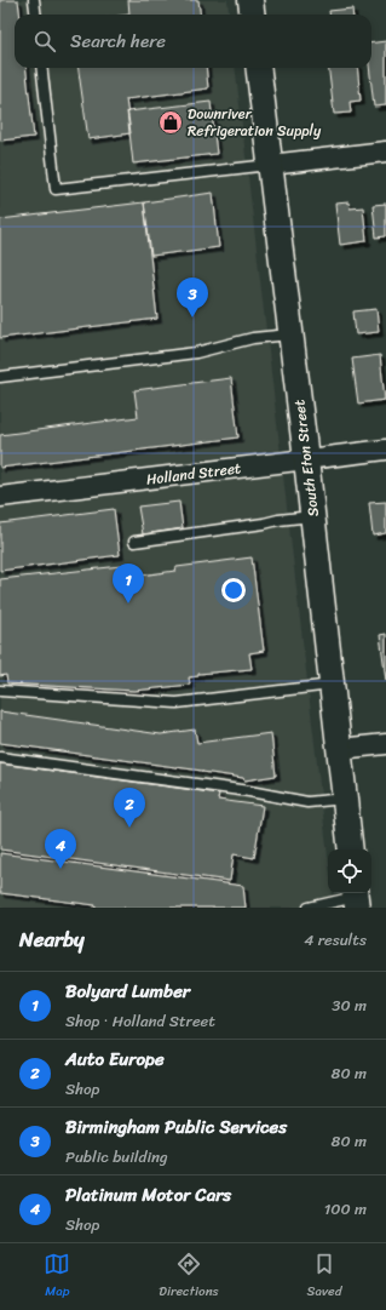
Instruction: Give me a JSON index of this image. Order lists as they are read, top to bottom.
{
  "streets": {
    "street": ["South Eton Street", "Holland Street"]
  },
  "crossings": [
    ["South Eton Street", "Holland Street"]
  ],
  "places": {
    "shop": ["Downriver Refrigeration Supply"]
  },
  "page": {
    "search": "Search here",
    "pins": [
      "3",
      "1",
      "2",
      "4"
    ],
    "heading": ["Nearby", "4 results"],
    "list": [
      {
        "mark": "1",
        "name": "Bolyard Lumber",
        "note": "Shop · Holland Street",
        "value": "30 m"
      },
      {
        "mark": "2",
        "name": "Auto Europe",
        "note": "Shop",
        "value": "80 m"
      },
      {
        "mark": "3",
        "name": "Birmingham Public Services",
        "note": "Public building",
        "value": "80 m"
      },
      {
        "mark": "4",
        "name": "Platinum Motor Cars",
        "note": "Shop",
        "value": "100 m"
      }
    ],
    "nav": ["Map", "Directions", "Saved"]
  }
}
